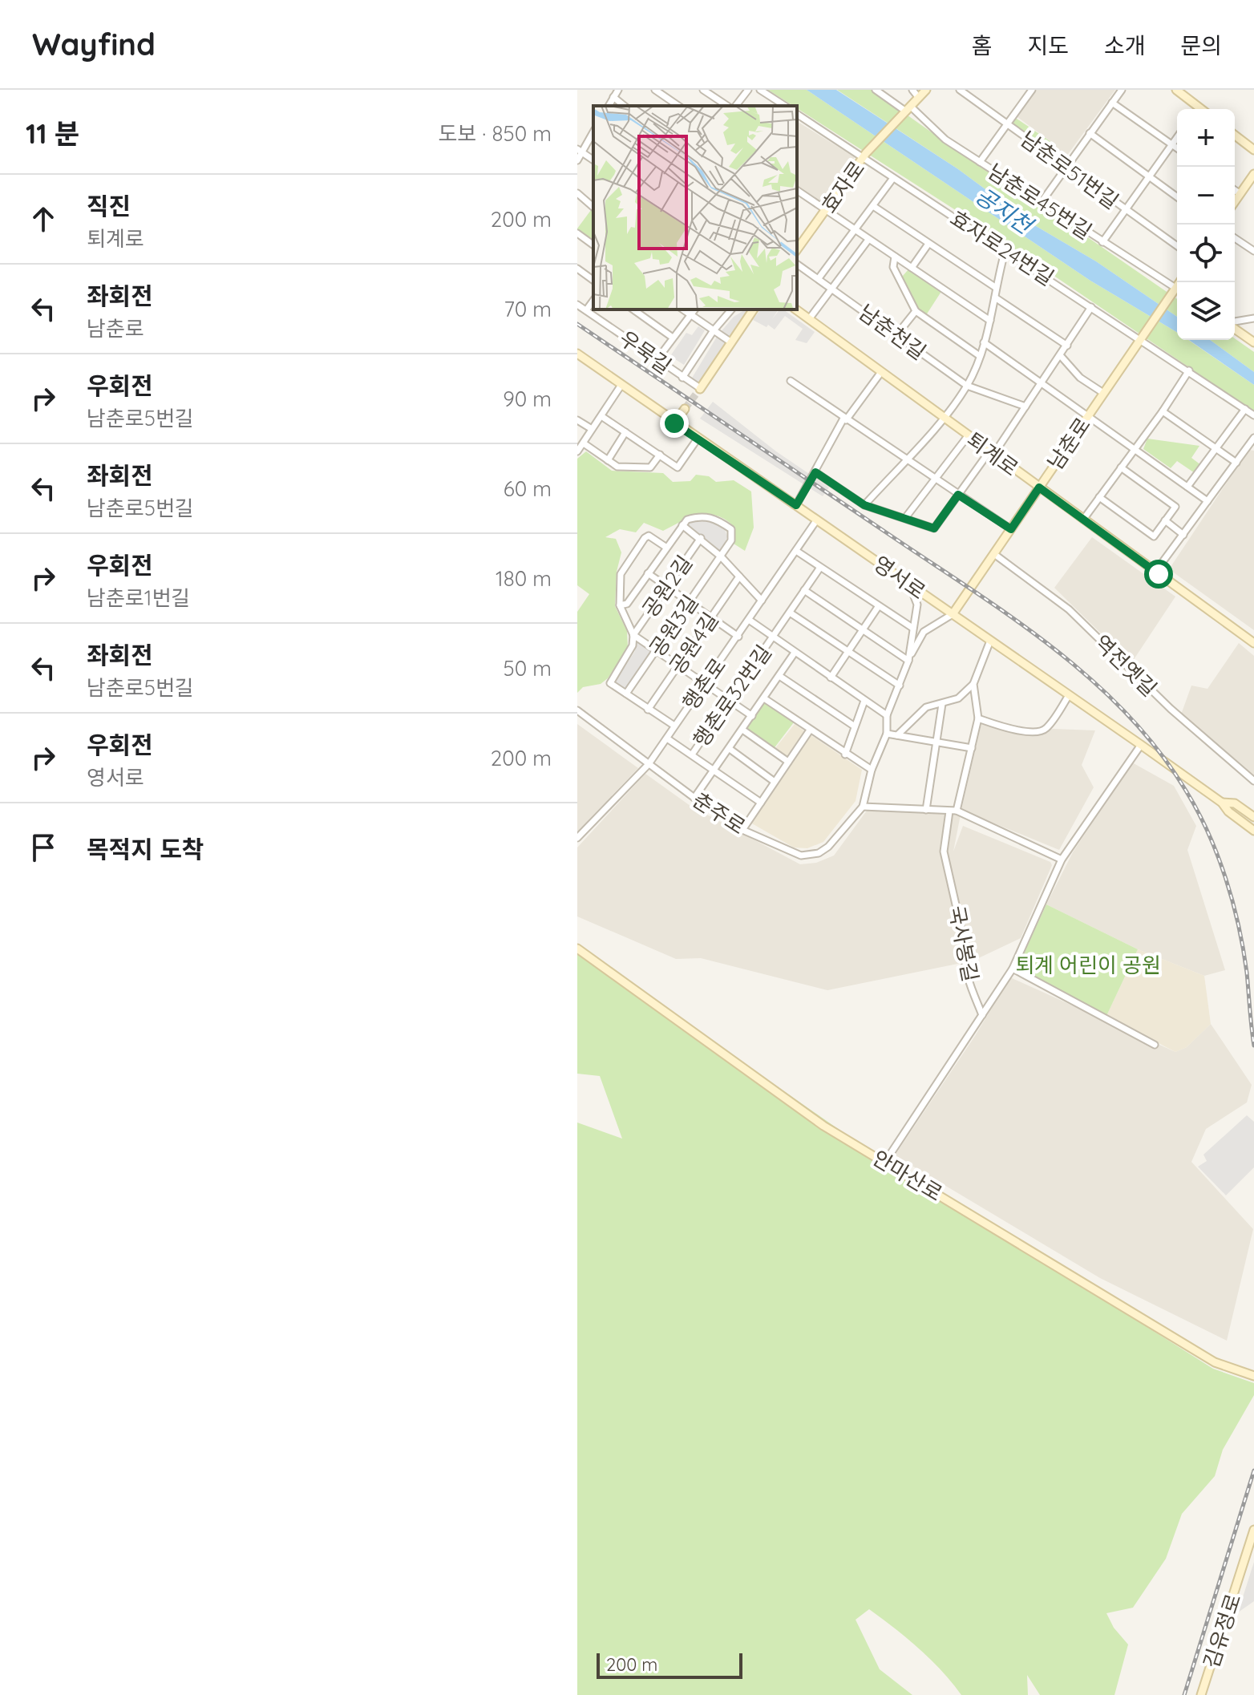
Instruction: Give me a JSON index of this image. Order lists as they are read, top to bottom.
{
  "streets": {
    "street": [
      "남춘로51번길",
      "효자로",
      "남춘로45번길",
      "효자로24번길",
      "남춘천길",
      "우묵길",
      "남춘로",
      "퇴계로",
      "영서로",
      "공원2길",
      "공원3길",
      "공원4길",
      "역전옛길",
      "행촌로",
      "행촌로32번길",
      "춘주로",
      "국사봉길",
      "안마산로",
      "김유정로"
    ]
  },
  "crossings": [
    ["효자로", "남춘로45번길"],
    ["효자로", "효자로24번길"],
    ["남춘로45번길", "남춘로"],
    ["효자로24번길", "남춘로"],
    ["남춘로", "퇴계로"],
    ["남춘로", "영서로"],
    ["남춘로", "역전옛길"],
    ["영서로", "행촌로"],
    ["영서로", "춘주로"],
    ["공원2길", "공원3길"],
    ["행촌로", "행촌로32번길"],
    ["행촌로", "춘주로"]
  ],
  "water": ["공지천"],
  "parks": ["퇴계 어린이 공원"],
  "scale_bar": "200 m",
  "page": {
    "header": "Wayfind",
    "nav": [
      "홈",
      "지도",
      "소개",
      "문의"
    ],
    "heading": ["11 분", "도보 · 850 m"],
    "map_buttons": ["+", "−"],
    "list": [
      ["직진", "퇴계로", "200 m"],
      ["좌회전", "남춘로", "70 m"],
      ["우회전", "남춘로5번길", "90 m"],
      ["좌회전", "남춘로5번길", "60 m"],
      ["우회전", "남춘로1번길", "180 m"],
      ["좌회전", "남춘로5번길", "50 m"],
      ["우회전", "영서로", "200 m"],
      "목적지 도착"
    ],
    "scale": "200 m"
  }
}
